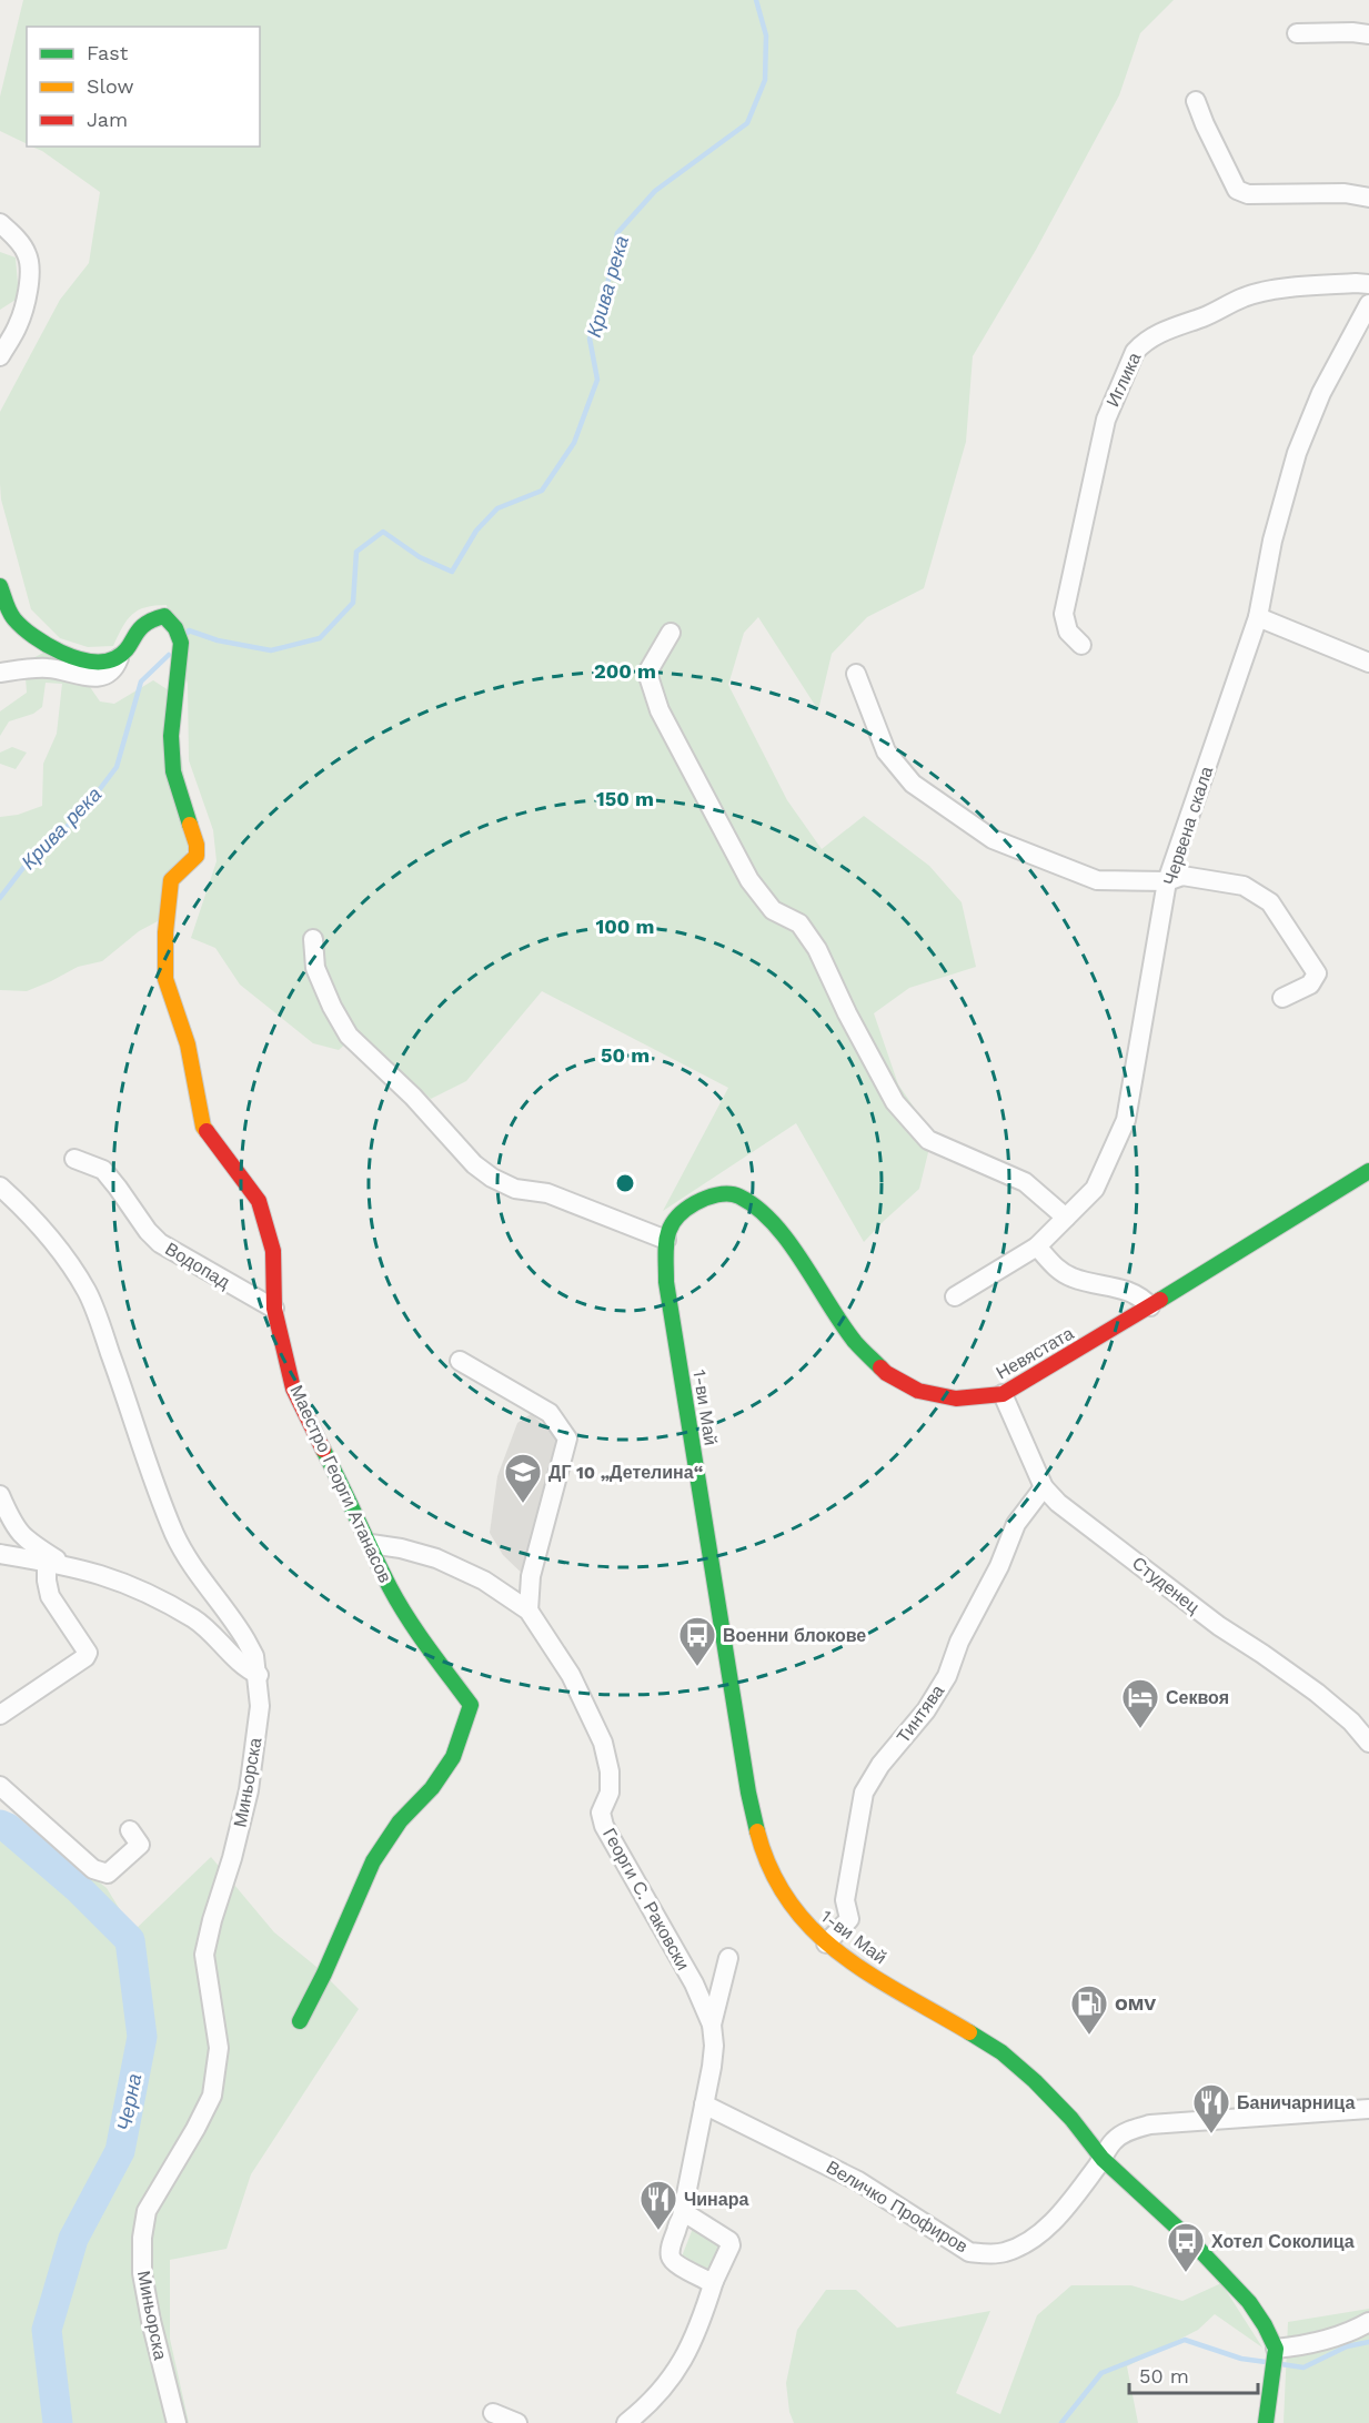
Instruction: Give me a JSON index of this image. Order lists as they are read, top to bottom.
{
  "streets": {
    "street": [
      "Иглика",
      "Червена скала",
      "Водопад",
      "Невястата",
      "1-ви Май",
      "Маестро Георги Атанасов",
      "Студенец",
      "Тинтява",
      "Миньорска",
      "Георги С. Раковски",
      "Величко Профиров"
    ]
  },
  "crossings": [
    ["Водопад", "Маестро Георги Атанасов"],
    ["Невястата", "1-ви Май"],
    ["Невястата", "Студенец"],
    ["1-ви Май", "Тинтява"],
    ["1-ви Май", "Величко Профиров"],
    ["Маестро Георги Атанасов", "Георги С. Раковски"],
    ["Студенец", "Тинтява"],
    ["Георги С. Раковски", "Величко Профиров"]
  ],
  "water": ["Крива река", "Черна"],
  "places": {
    "school or university": ["ДГ 10 „Детелина“"],
    "bus stop": ["Военни блокове", "Хотел Соколица"],
    "hotel": ["Секвоя"],
    "fuel station": ["OMV"],
    "restaurant": ["Баничарница", "Чинара"]
  },
  "legend": ["Fast", "Slow", "Jam"],
  "scale_bar": "50 m",
  "rings": [
    "200 m",
    "150 m",
    "100 m",
    "50 m"
  ]
}
